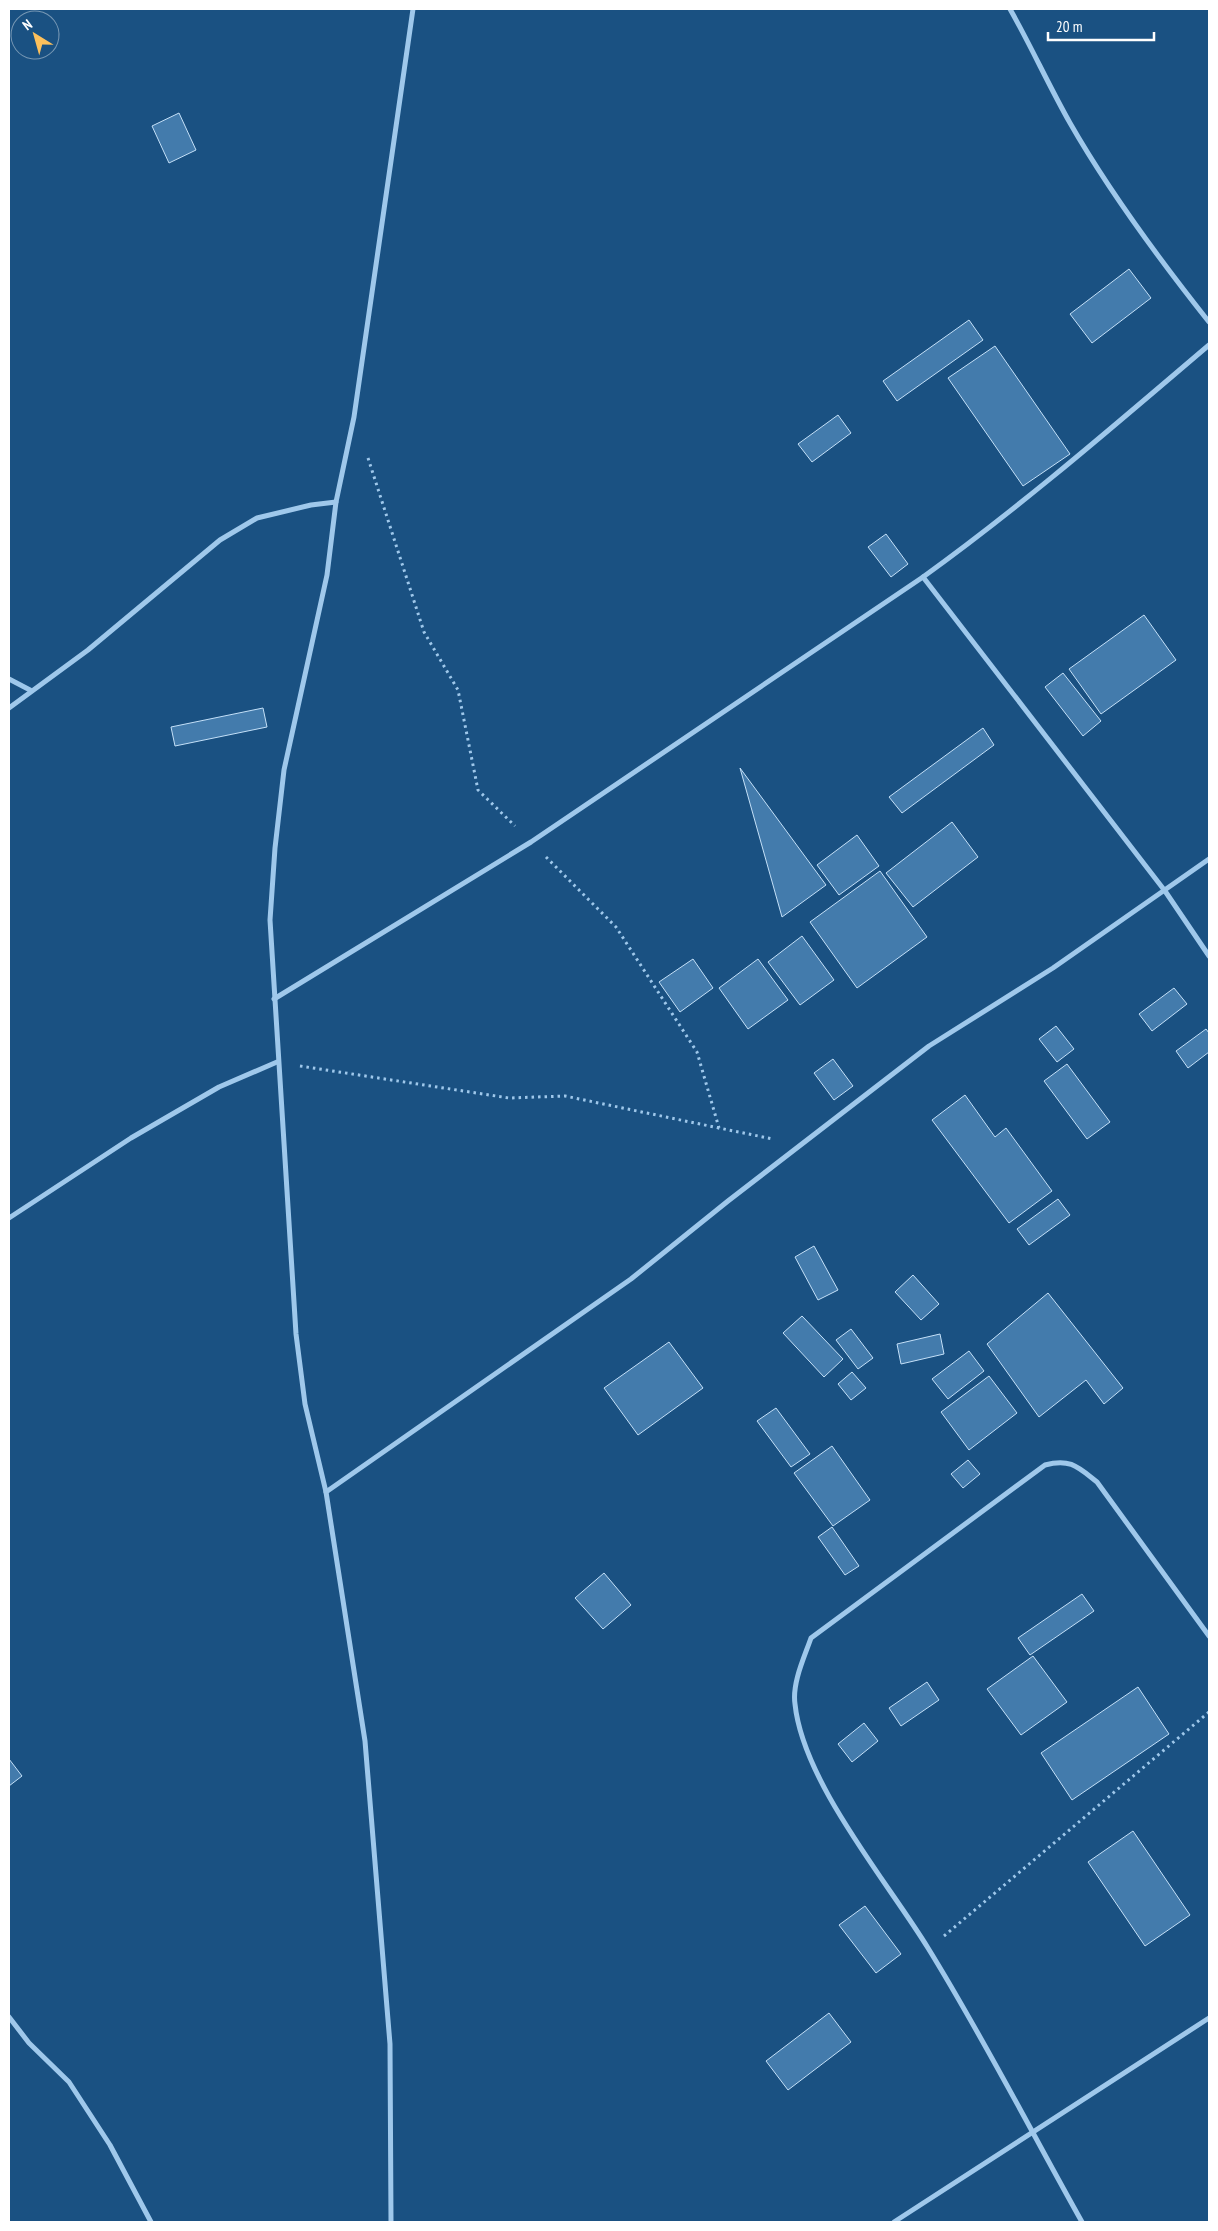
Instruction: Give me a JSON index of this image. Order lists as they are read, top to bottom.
{
  "scale_bar": "20 m",
  "north": "top left"
}
